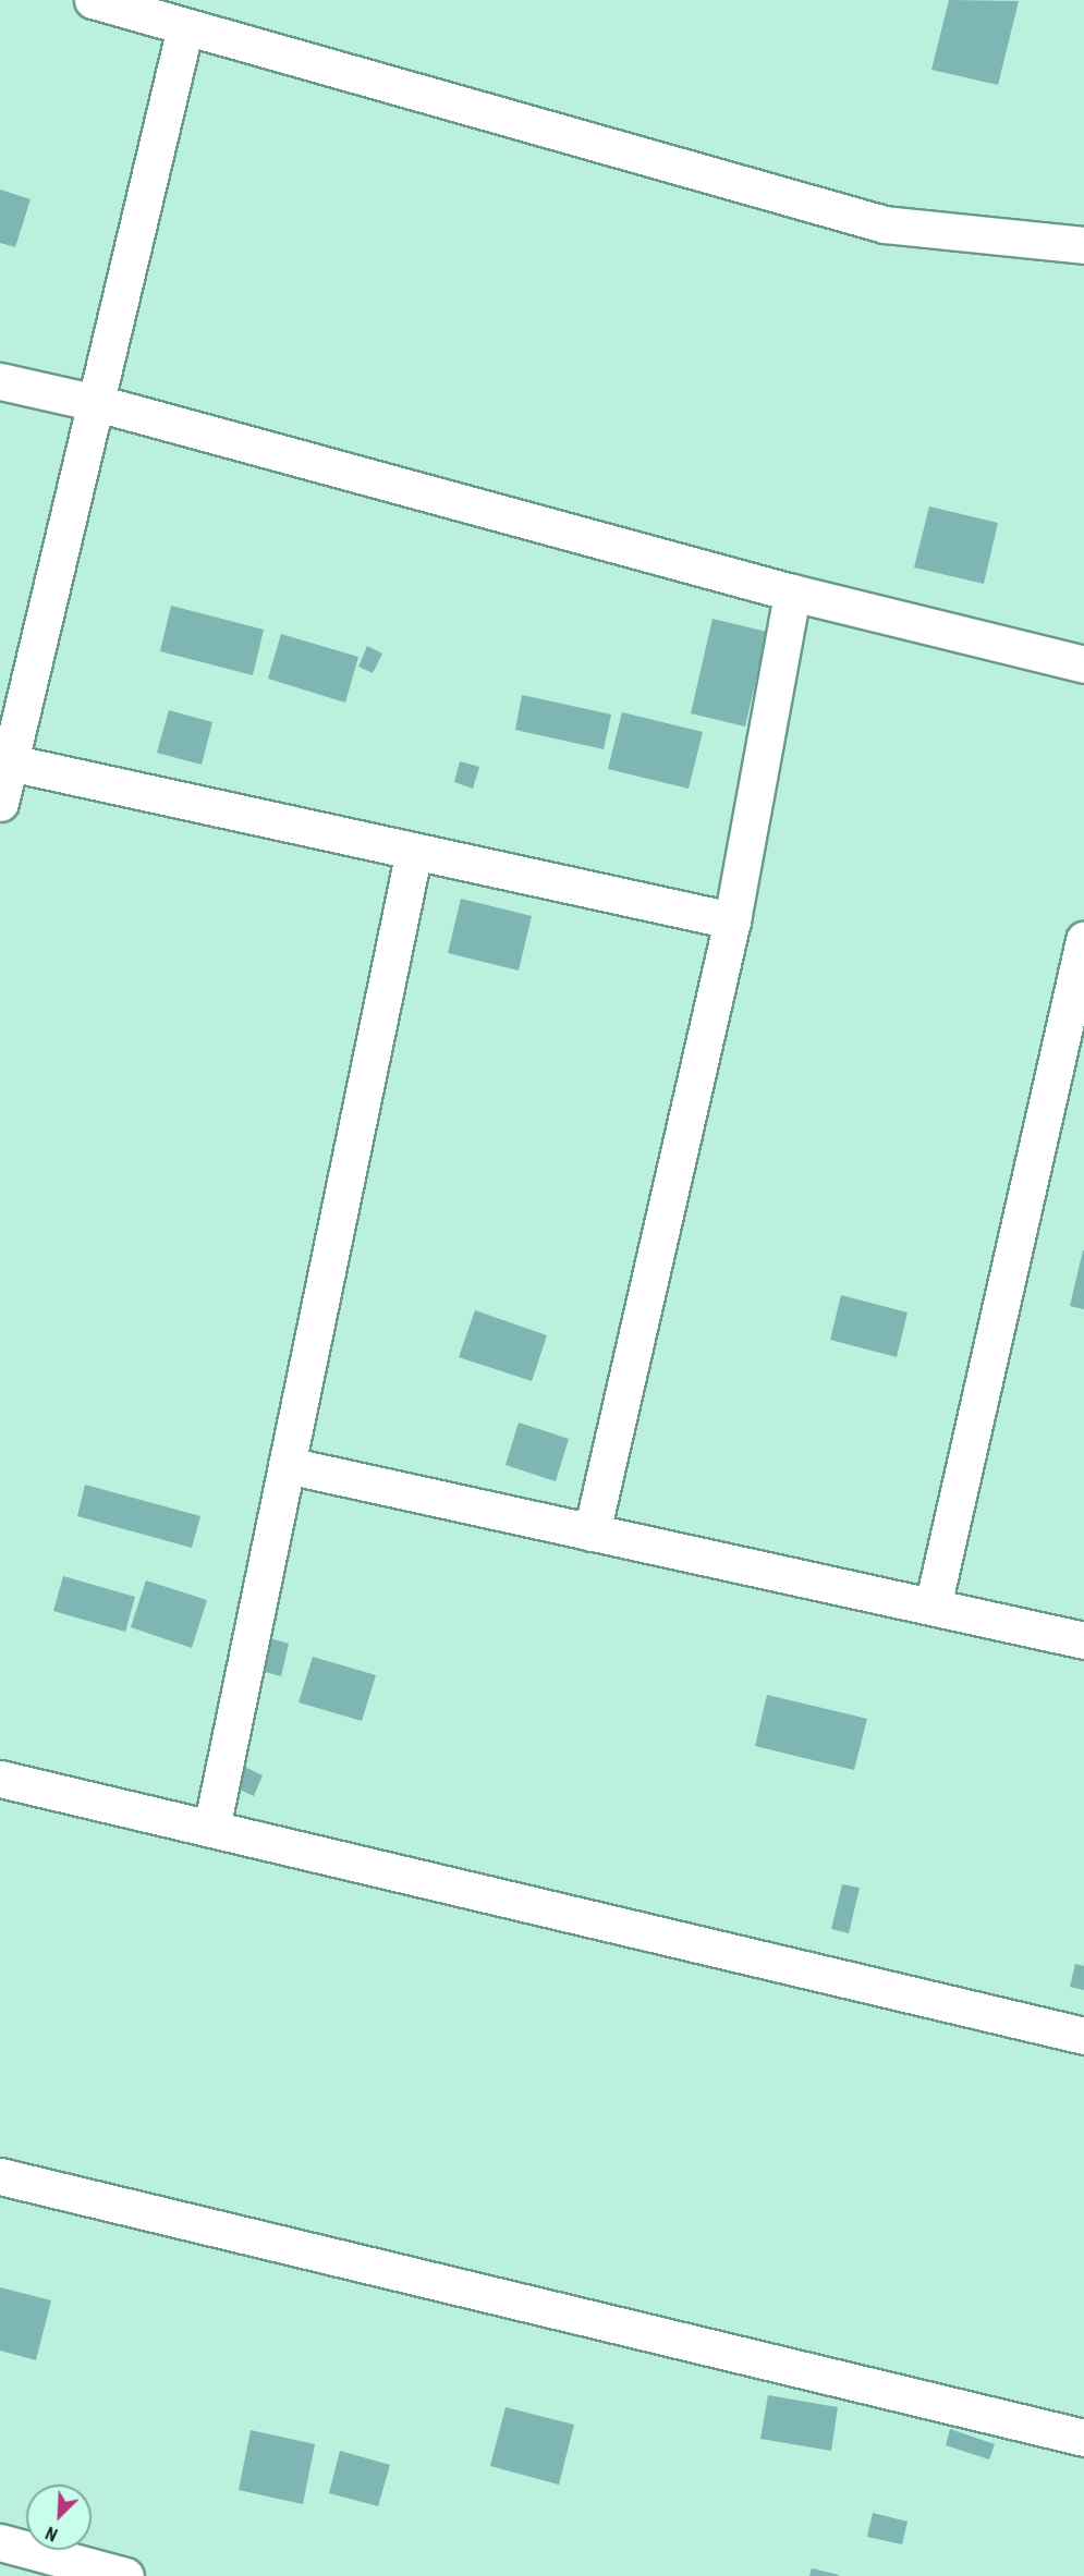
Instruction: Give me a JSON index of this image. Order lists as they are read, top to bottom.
{
  "north": "bottom left"
}
